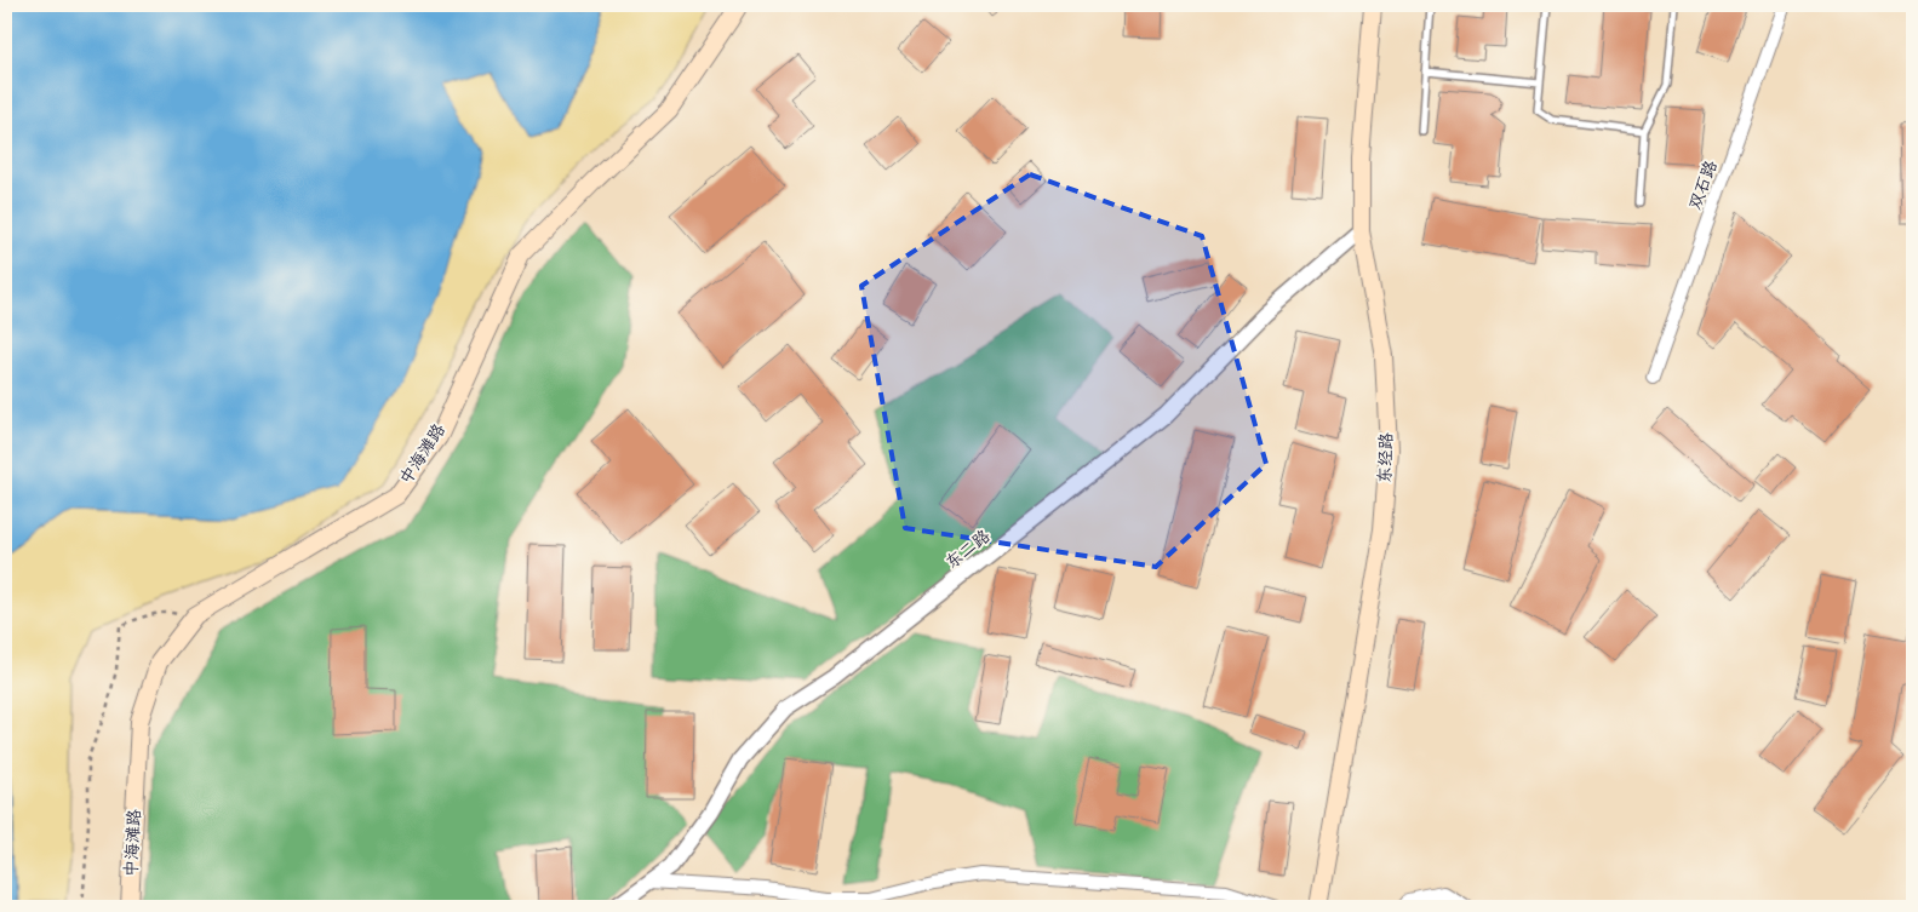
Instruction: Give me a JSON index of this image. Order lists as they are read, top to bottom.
{
  "streets": {
    "main road": ["中海滩路", "东经路"],
    "street": ["双石路", "东二路"]
  },
  "crossings": [
    ["东经路", "东二路"]
  ]
}
